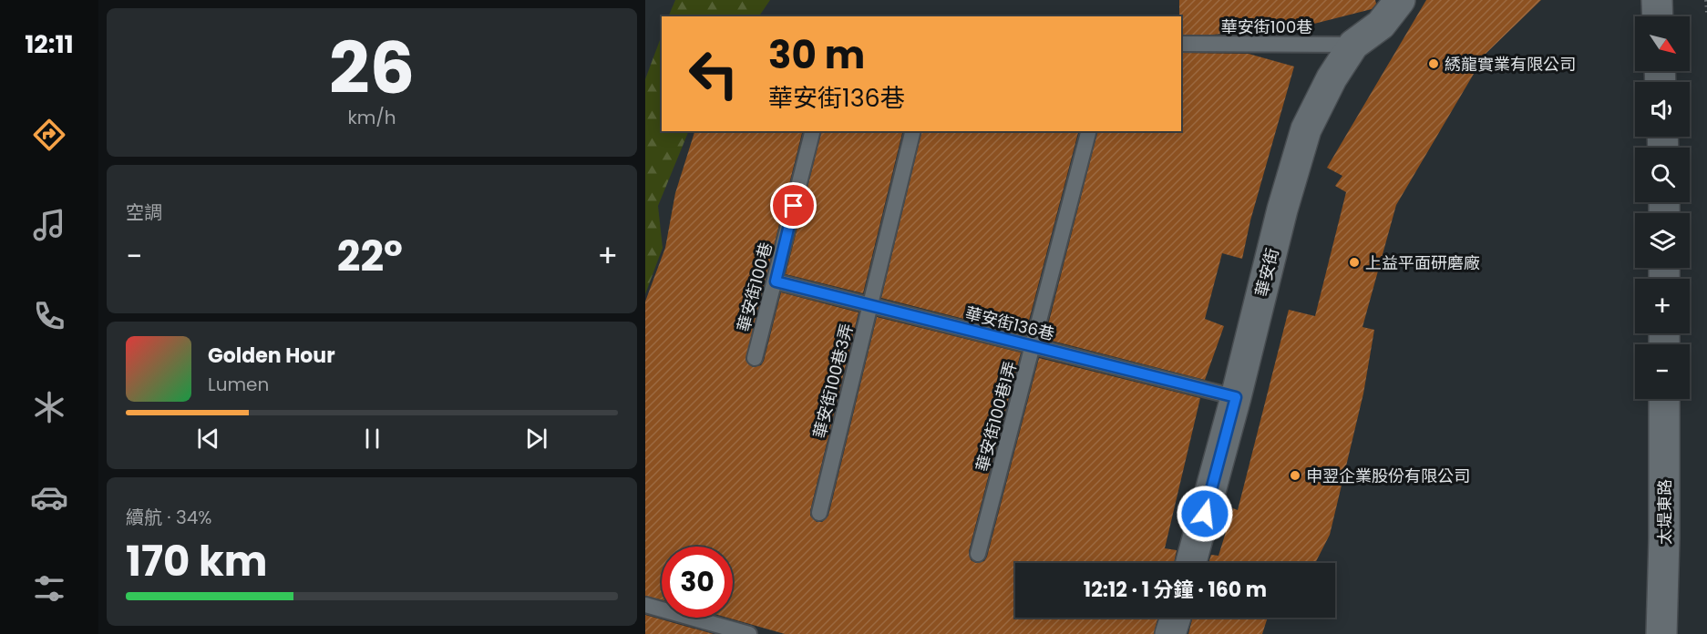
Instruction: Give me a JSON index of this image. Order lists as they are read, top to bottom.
{
  "streets": {
    "street": ["華安街", "太堤東路"],
    "lane": [
      "華安街100巷",
      "華安街136巷",
      "華安街100巷3弄",
      "華安街100巷1弄"
    ]
  },
  "crossings": [
    ["華安街100巷", "華安街"],
    ["華安街100巷", "華安街136巷"],
    ["華安街", "華安街136巷"],
    ["華安街136巷", "華安街100巷3弄"],
    ["華安街136巷", "華安街100巷1弄"]
  ],
  "places": ["綉龍實業有限公司", "上益平面研磨廠", "申翌企業股份有限公司"],
  "north": "bottom right",
  "page": {
    "tabs": "12:11",
    "tile": [
      ["26", "km/h"],
      "空調",
      ["續航 · 34%", "170 km"]
    ],
    "map_buttons": ["+", "−"],
    "turn": ["30 m", "華安街136巷"],
    "heat": ["−", "22°", "+"],
    "song": ["Golden Hour", "Lumen"],
    "limit": "30",
    "trip": "12:12 · 1 分鐘 · 160 m"
  }
}
